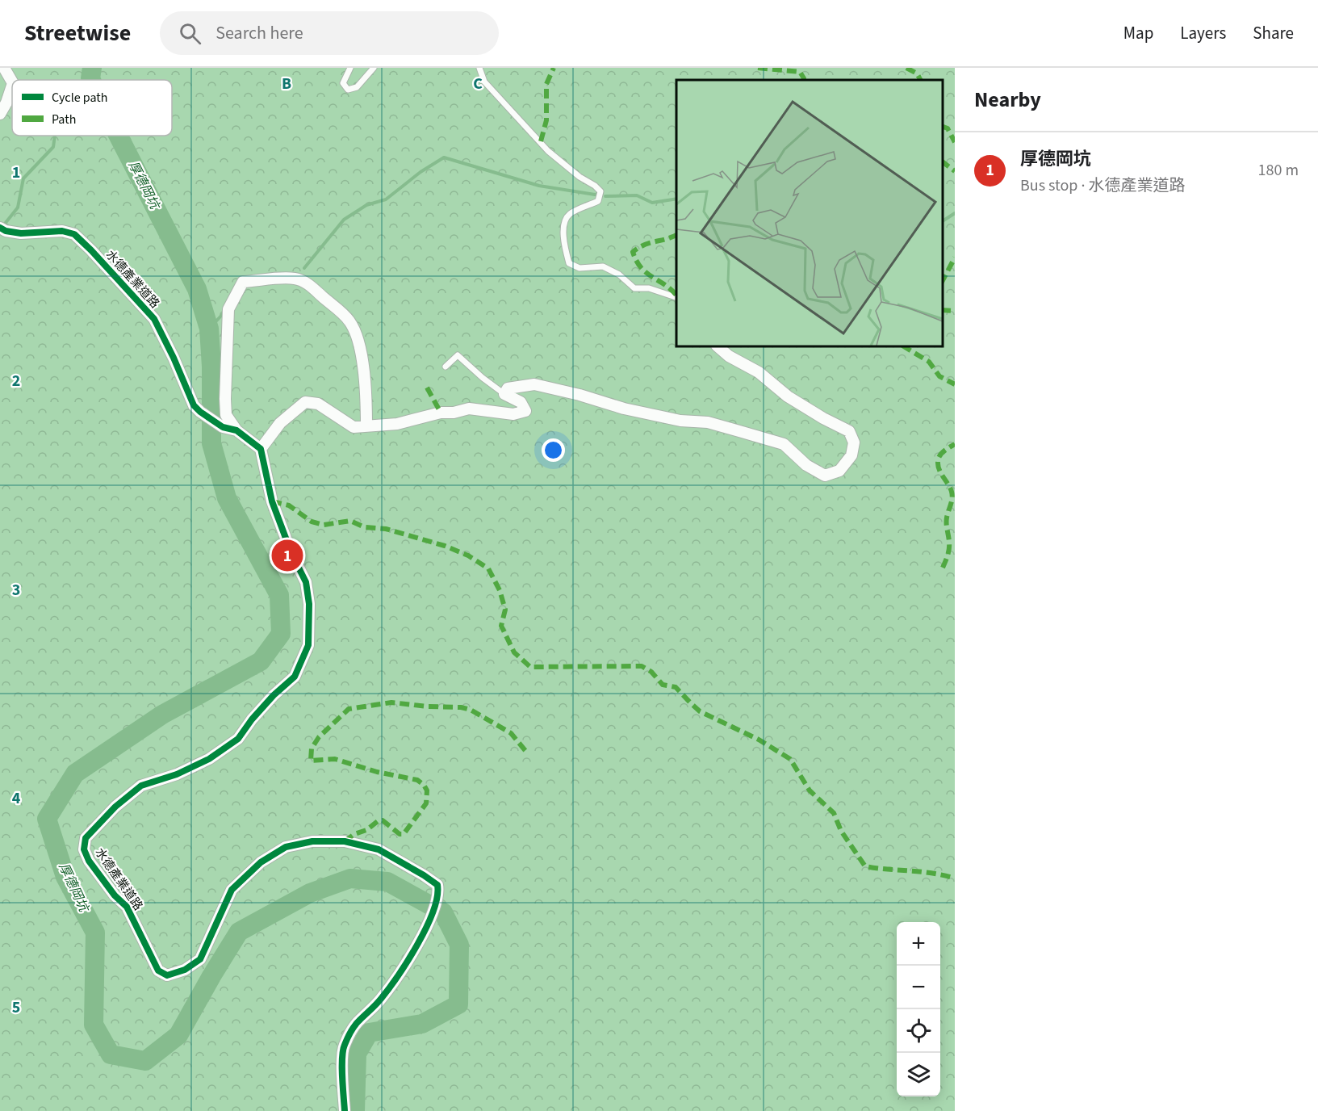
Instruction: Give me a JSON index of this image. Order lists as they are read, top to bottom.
{
  "streets": {
    "street": ["水德產業道路"]
  },
  "water": ["厚德岡坑"],
  "legend": ["Cycle path", "Path"],
  "page": {
    "header": "Streetwise",
    "search": "Search here",
    "nav": ["Map", "Layers", "Share"],
    "heading": "Nearby",
    "list": [
      {
        "mark": "1",
        "name": "厚德岡坑",
        "note": "Bus stop · 水德產業道路",
        "value": "180 m"
      }
    ],
    "pins": "1",
    "map_buttons": ["+", "−"]
  },
  "grid": {
    "columns": ["B", "C"],
    "rows": [
      "1",
      "2",
      "3",
      "4",
      "5"
    ]
  }
}
